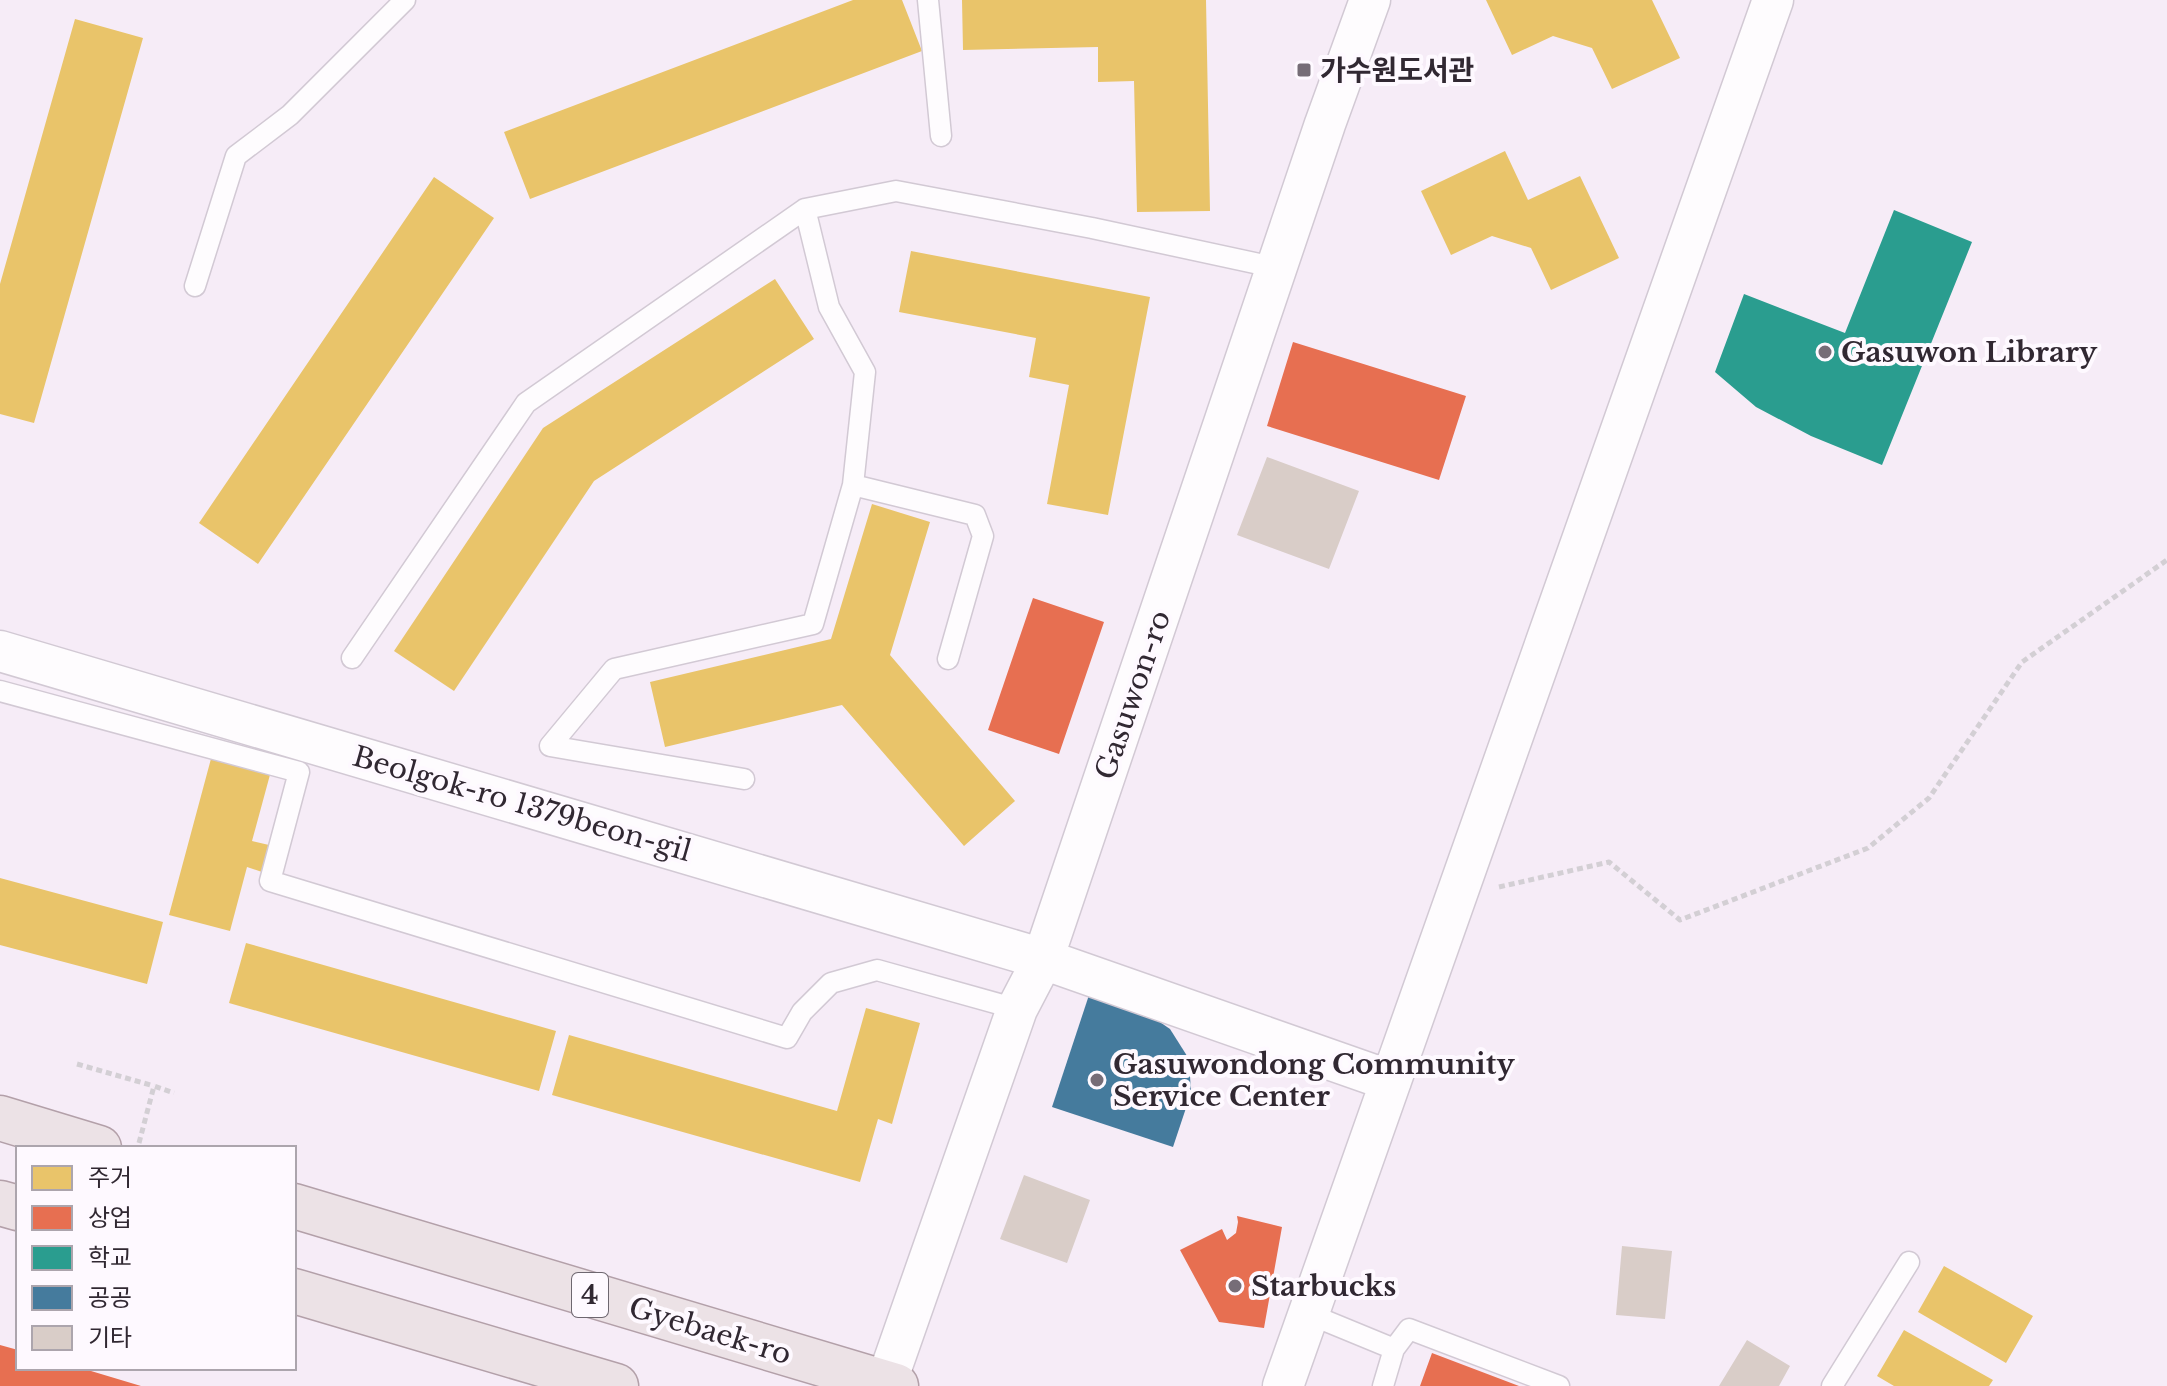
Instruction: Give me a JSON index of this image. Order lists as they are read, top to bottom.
{
  "streets": {
    "main road": ["4", "Gyebaek-ro"],
    "street": ["Gasuwon-ro", "Beolgok-ro 1379beon-gil"]
  },
  "crossings": [
    ["Gasuwon-ro", "Beolgok-ro 1379beon-gil"],
    ["Gasuwon-ro", "Gyebaek-ro"]
  ],
  "places": {
    "transit": ["가수원도서관"],
    "other": ["Gasuwon Library", "Gasuwondong Community Service Center", "Starbucks"]
  },
  "legend": [
    "주거",
    "상업",
    "학교",
    "공공",
    "기타"
  ]
}
